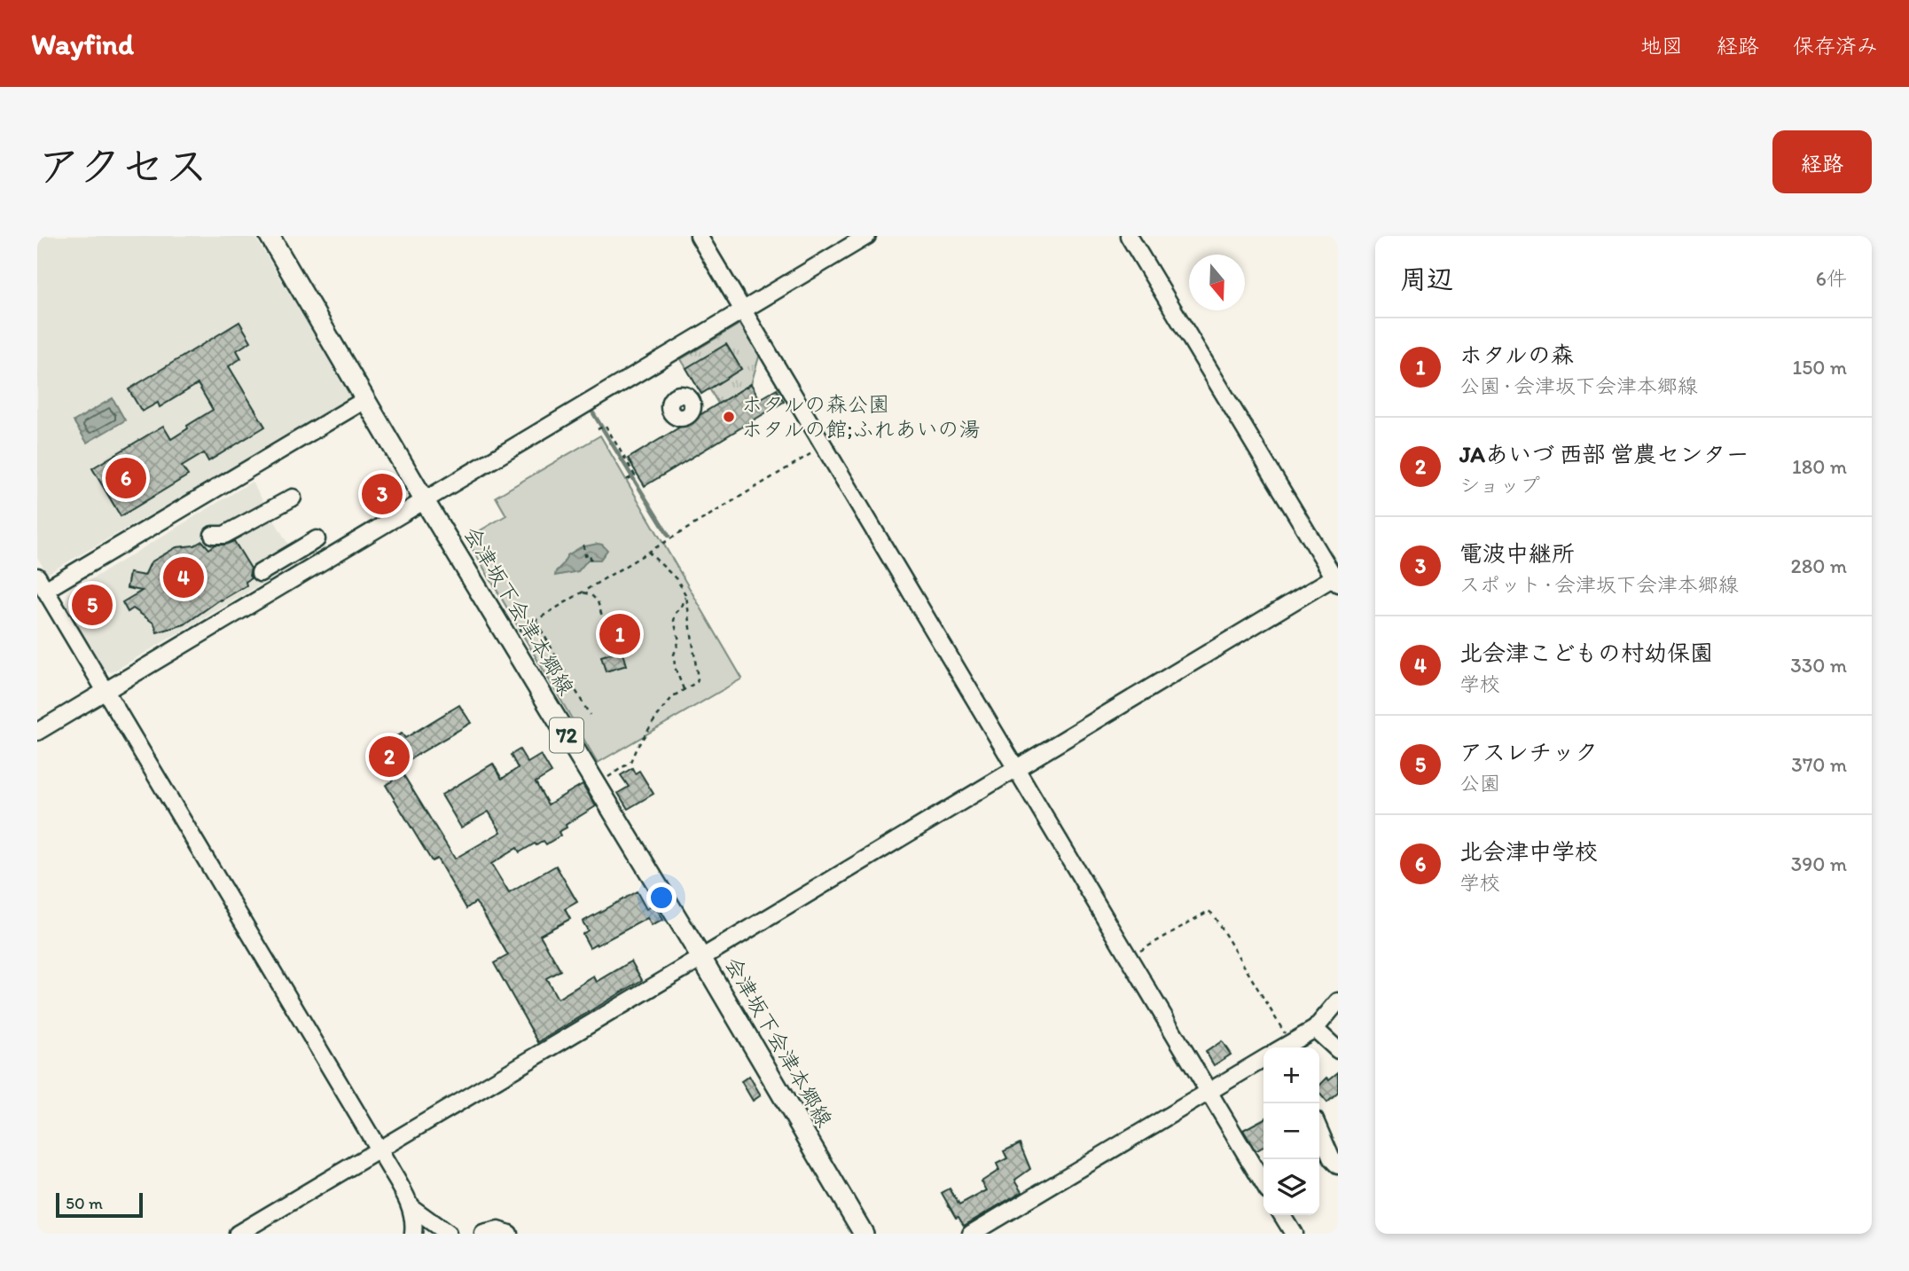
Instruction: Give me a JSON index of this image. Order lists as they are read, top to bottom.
{
  "streets": {
    "main road": ["会津坂下会津本郷線", "72"]
  },
  "places": ["ホタルの森公園 ホタルの館;ふれあいの湯"],
  "scale_bar": "50 m",
  "north": "bottom",
  "page": {
    "header": "Wayfind",
    "nav": ["地図", "経路", "保存済み"],
    "title": "アクセス",
    "buttons": "経路",
    "heading": ["周辺", "6件"],
    "list": [
      {
        "mark": "1",
        "name": "ホタルの森",
        "note": "公園 · 会津坂下会津本郷線",
        "value": "150 m"
      },
      {
        "mark": "2",
        "name": "JAあいづ 西部 営農センター",
        "note": "ショップ",
        "value": "180 m"
      },
      {
        "mark": "3",
        "name": "電波中継所",
        "note": "スポット · 会津坂下会津本郷線",
        "value": "280 m"
      },
      {
        "mark": "4",
        "name": "北会津こどもの村幼保園",
        "note": "学校",
        "value": "330 m"
      },
      {
        "mark": "5",
        "name": "アスレチック",
        "note": "公園",
        "value": "370 m"
      },
      {
        "mark": "6",
        "name": "北会津中学校",
        "note": "学校",
        "value": "390 m"
      }
    ],
    "pins": [
      "6",
      "3",
      "4",
      "5",
      "1",
      "2"
    ],
    "map_buttons": ["+", "−"],
    "scale": "50 m"
  }
}
